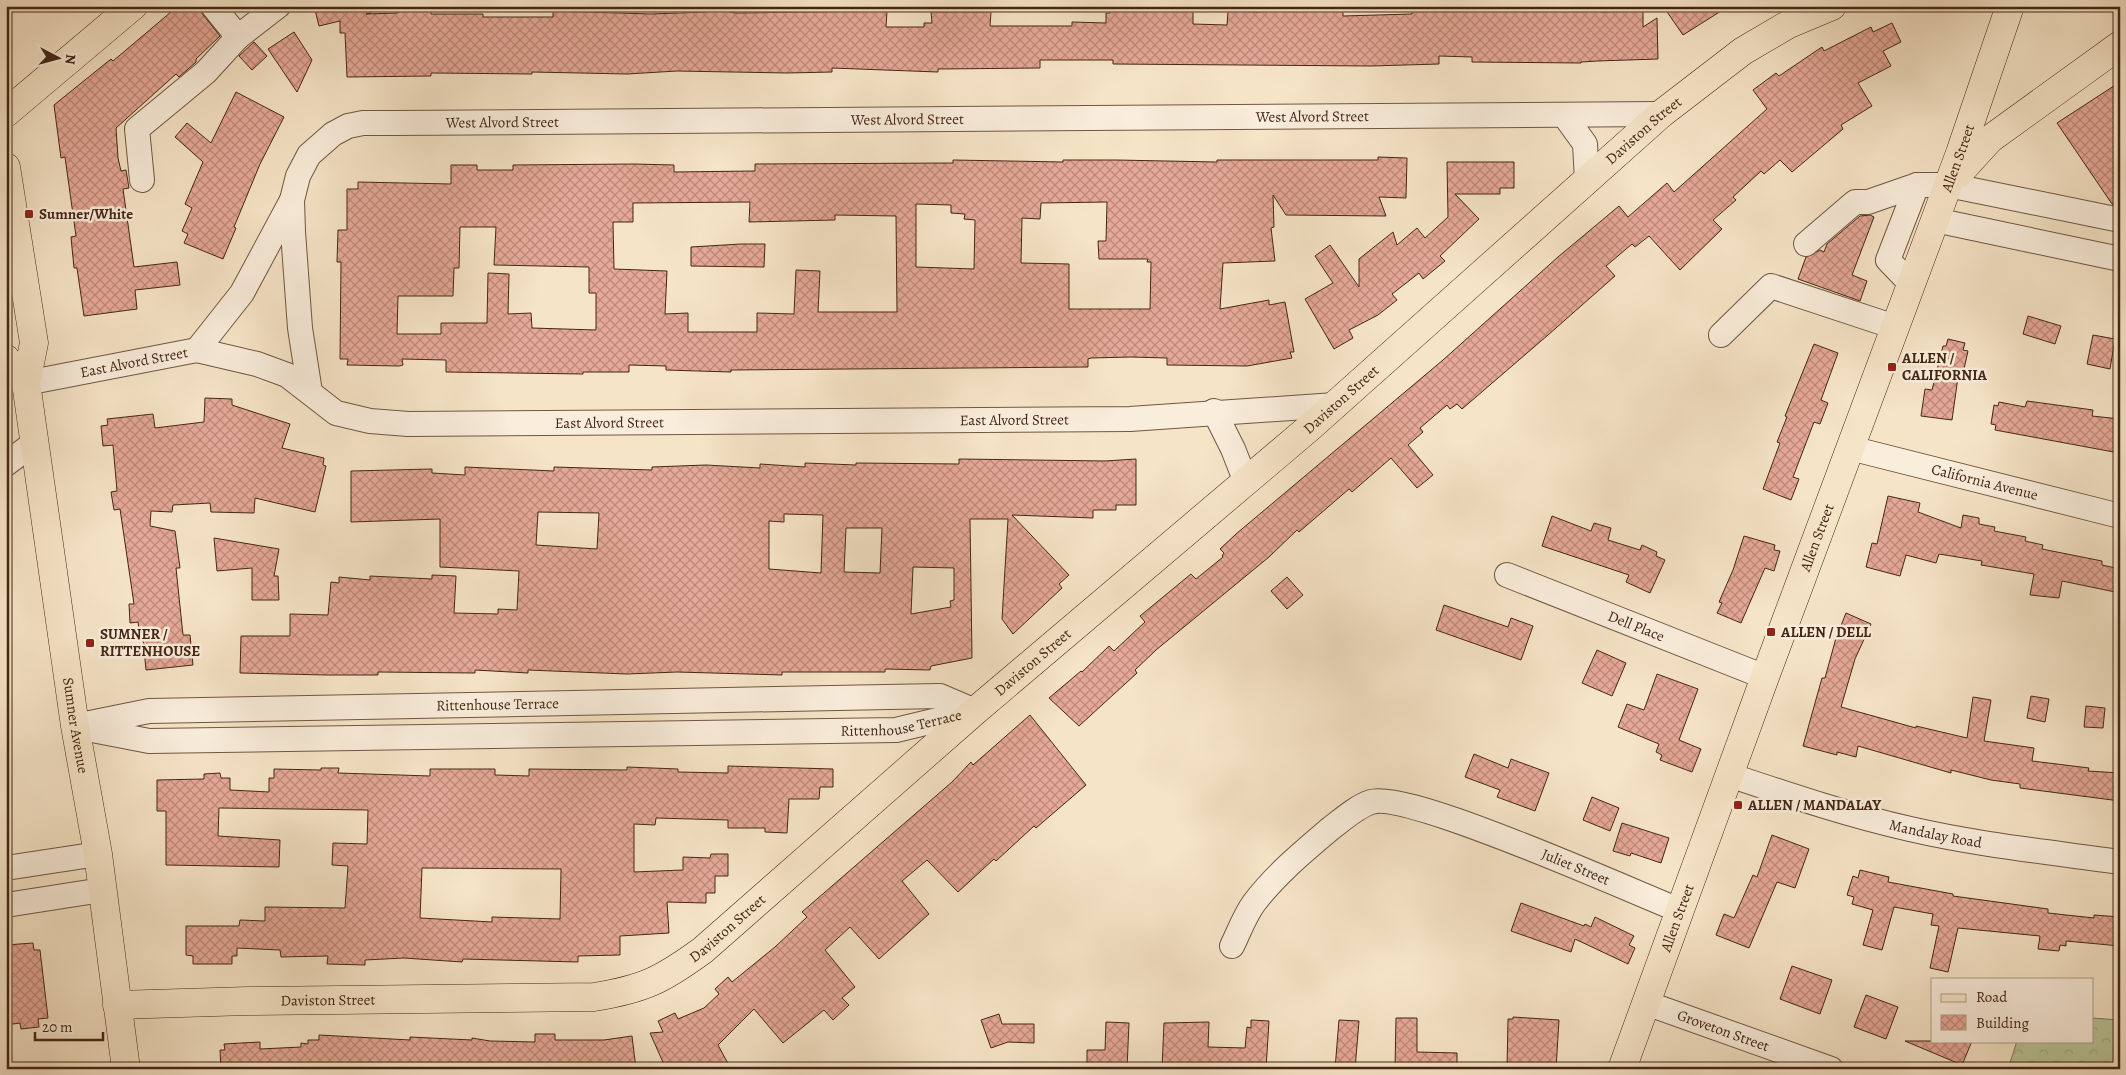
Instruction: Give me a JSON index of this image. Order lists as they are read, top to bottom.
{
  "streets": {
    "main road": ["Daviston Street", "Allen Street", "Sumner Avenue"],
    "street": [
      "West Alvord Street",
      "East Alvord Street",
      "California Avenue",
      "Dell Place",
      "Rittenhouse Terrace",
      "Mandalay Road",
      "Juliet Street",
      "Groveton Street"
    ]
  },
  "crossings": [
    ["West Alvord Street", "Daviston Street"],
    ["West Alvord Street", "East Alvord Street"],
    ["Daviston Street", "East Alvord Street"],
    ["Daviston Street", "Rittenhouse Terrace"],
    ["Daviston Street", "Sumner Avenue"],
    ["Allen Street", "California Avenue"],
    ["Allen Street", "Dell Place"],
    ["Allen Street", "Mandalay Road"],
    ["Allen Street", "Juliet Street"],
    ["Allen Street", "Groveton Street"],
    ["East Alvord Street", "Sumner Avenue"],
    ["Rittenhouse Terrace", "Sumner Avenue"]
  ],
  "places": {
    "transit": [
      "Sumner/White",
      "ALLEN / CALIFORNIA",
      "ALLEN / DELL",
      "SUMNER / RITTENHOUSE",
      "ALLEN / MANDALAY"
    ]
  },
  "legend": ["Road", "Building"],
  "scale_bar": "20 m",
  "north": "right"
}
